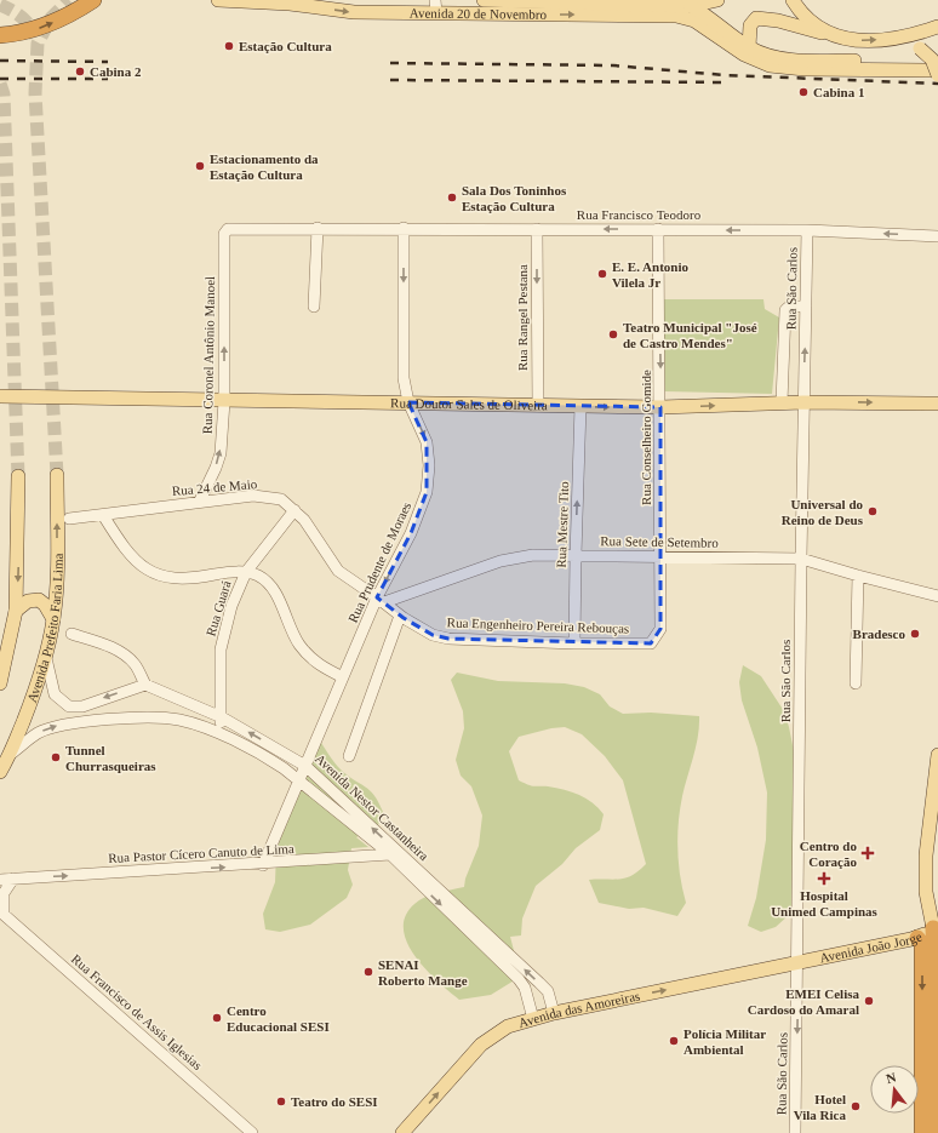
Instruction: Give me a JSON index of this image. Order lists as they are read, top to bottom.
{
  "streets": {
    "main road": [
      "Avenida 20 de Novembro",
      "Rua Doutor Sales de Oliveira",
      "Avenida Prefeito Faria Lima",
      "Avenida João Jorge",
      "Avenida das Amoreiras"
    ],
    "street": [
      "Rua Francisco Teodoro",
      "Rua São Carlos",
      "Rua Rangel Pestana",
      "Rua Coronel Antônio Manoel",
      "Rua Conselheiro Gomide",
      "Rua 24 de Maio",
      "Rua Mestre Tito",
      "Rua Sete de Setembro",
      "Rua Prudente de Moraes",
      "Rua Guará",
      "Rua Engenheiro Pereira Rebouças",
      "Avenida Nestor Castanheira",
      "Rua Pastor Cícero Canuto de Lima",
      "Rua Francisco de Assis Iglesias"
    ]
  },
  "crossings": [
    ["Rua Francisco Teodoro", "Rua São Carlos"],
    ["Rua Francisco Teodoro", "Rua Rangel Pestana"],
    ["Rua Francisco Teodoro", "Rua Coronel Antônio Manoel"],
    ["Rua Francisco Teodoro", "Rua Conselheiro Gomide"],
    ["Rua Francisco Teodoro", "Rua Prudente de Moraes"],
    ["Rua São Carlos", "Rua Doutor Sales de Oliveira"],
    ["Rua São Carlos", "Rua Sete de Setembro"],
    ["Rua São Carlos", "Avenida João Jorge"],
    ["Rua São Carlos", "Avenida das Amoreiras"],
    ["Rua Rangel Pestana", "Rua Doutor Sales de Oliveira"],
    ["Rua Coronel Antônio Manoel", "Rua Doutor Sales de Oliveira"],
    ["Rua Coronel Antônio Manoel", "Rua 24 de Maio"],
    ["Rua Doutor Sales de Oliveira", "Rua Conselheiro Gomide"],
    ["Rua Doutor Sales de Oliveira", "Rua Mestre Tito"],
    ["Rua Doutor Sales de Oliveira", "Rua Prudente de Moraes"],
    ["Rua Conselheiro Gomide", "Rua Sete de Setembro"],
    ["Rua Conselheiro Gomide", "Rua Engenheiro Pereira Rebouças"],
    ["Rua 24 de Maio", "Rua Sete de Setembro"],
    ["Rua 24 de Maio", "Rua Prudente de Moraes"],
    ["Rua 24 de Maio", "Rua Guará"],
    ["Rua 24 de Maio", "Rua Engenheiro Pereira Rebouças"],
    ["Rua Mestre Tito", "Rua Sete de Setembro"],
    ["Rua Mestre Tito", "Rua Engenheiro Pereira Rebouças"],
    ["Rua Sete de Setembro", "Rua Prudente de Moraes"],
    ["Rua Prudente de Moraes", "Avenida Nestor Castanheira"],
    ["Rua Prudente de Moraes", "Rua Pastor Cícero Canuto de Lima"],
    ["Rua Guará", "Avenida Nestor Castanheira"],
    ["Avenida Prefeito Faria Lima", "Avenida Nestor Castanheira"],
    ["Avenida Nestor Castanheira", "Rua Pastor Cícero Canuto de Lima"],
    ["Avenida Nestor Castanheira", "Avenida das Amoreiras"],
    ["Avenida João Jorge", "Avenida das Amoreiras"]
  ],
  "one_way": [
    "Rua Francisco Teodoro",
    "Rua Rangel Pestana",
    "Rua Coronel Antônio Manoel",
    "Rua Doutor Sales de Oliveira",
    "Rua Conselheiro Gomide",
    "Rua Mestre Tito",
    "Rua Prudente de Moraes",
    "Rua Pastor Cícero Canuto de Lima",
    "Avenida das Amoreiras"
  ],
  "places": {
    "other": [
      "Estação Cultura",
      "Cabina 2",
      "Cabina 1",
      "Estacionamento da Estação Cultura",
      "Sala Dos Toninhos Estação Cultura",
      "E. E. Antonio Vilela Jr",
      "Teatro Municipal \"José de Castro Mendes\"",
      "Universal do Reino de Deus",
      "Bradesco",
      "Tunnel Churrasqueiras",
      "SENAI Roberto Mange",
      "EMEI Celisa Cardoso do Amaral",
      "Centro Educacional SESI",
      "Polícia Militar Ambiental",
      "Teatro do SESI",
      "Hotel Vila Rica"
    ],
    "health": ["Centro do Coração", "Hospital Unimed Campinas"]
  },
  "north": "top"
}
